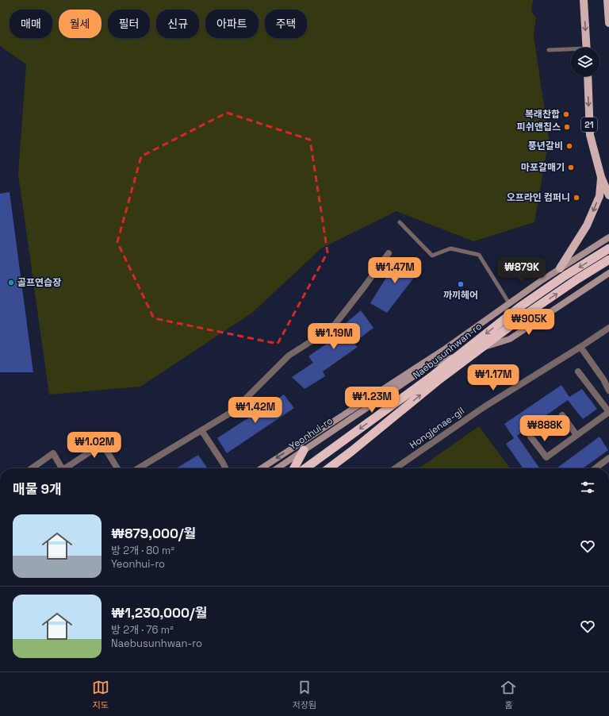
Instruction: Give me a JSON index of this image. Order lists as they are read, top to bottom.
{
  "streets": {
    "highway": ["Naebusunhwan-ro"],
    "main road": ["21", "Yeonhui-ro"],
    "street": ["Hongjenae-gil"]
  },
  "places": [
    "복래찬합",
    "피쉬앤칩스",
    "풍년갈비",
    "마포갈매기",
    "오프라인 컴퍼니",
    "골프연습장",
    "까끼헤어"
  ],
  "page": {
    "chip": [
      "매매",
      "월세",
      "필터",
      "신규",
      "아파트",
      "주택"
    ],
    "price": [
      "₩1.47M",
      "₩879K",
      "₩905K",
      "₩1.19M",
      "₩1.17M",
      "₩1.23M",
      "₩1.42M",
      "₩888K",
      "₩1.02M"
    ],
    "heading": "매물 9개",
    "list": [
      {
        "name": "₩879,000/월",
        "note": "방 2개 · 80 m² · Yeonhui-ro"
      },
      {
        "name": "₩1,230,000/월",
        "note": "방 2개 · 76 m² · Naebusunhwan-ro"
      }
    ],
    "tabs": ["지도", "저장됨", "홈"]
  }
}
